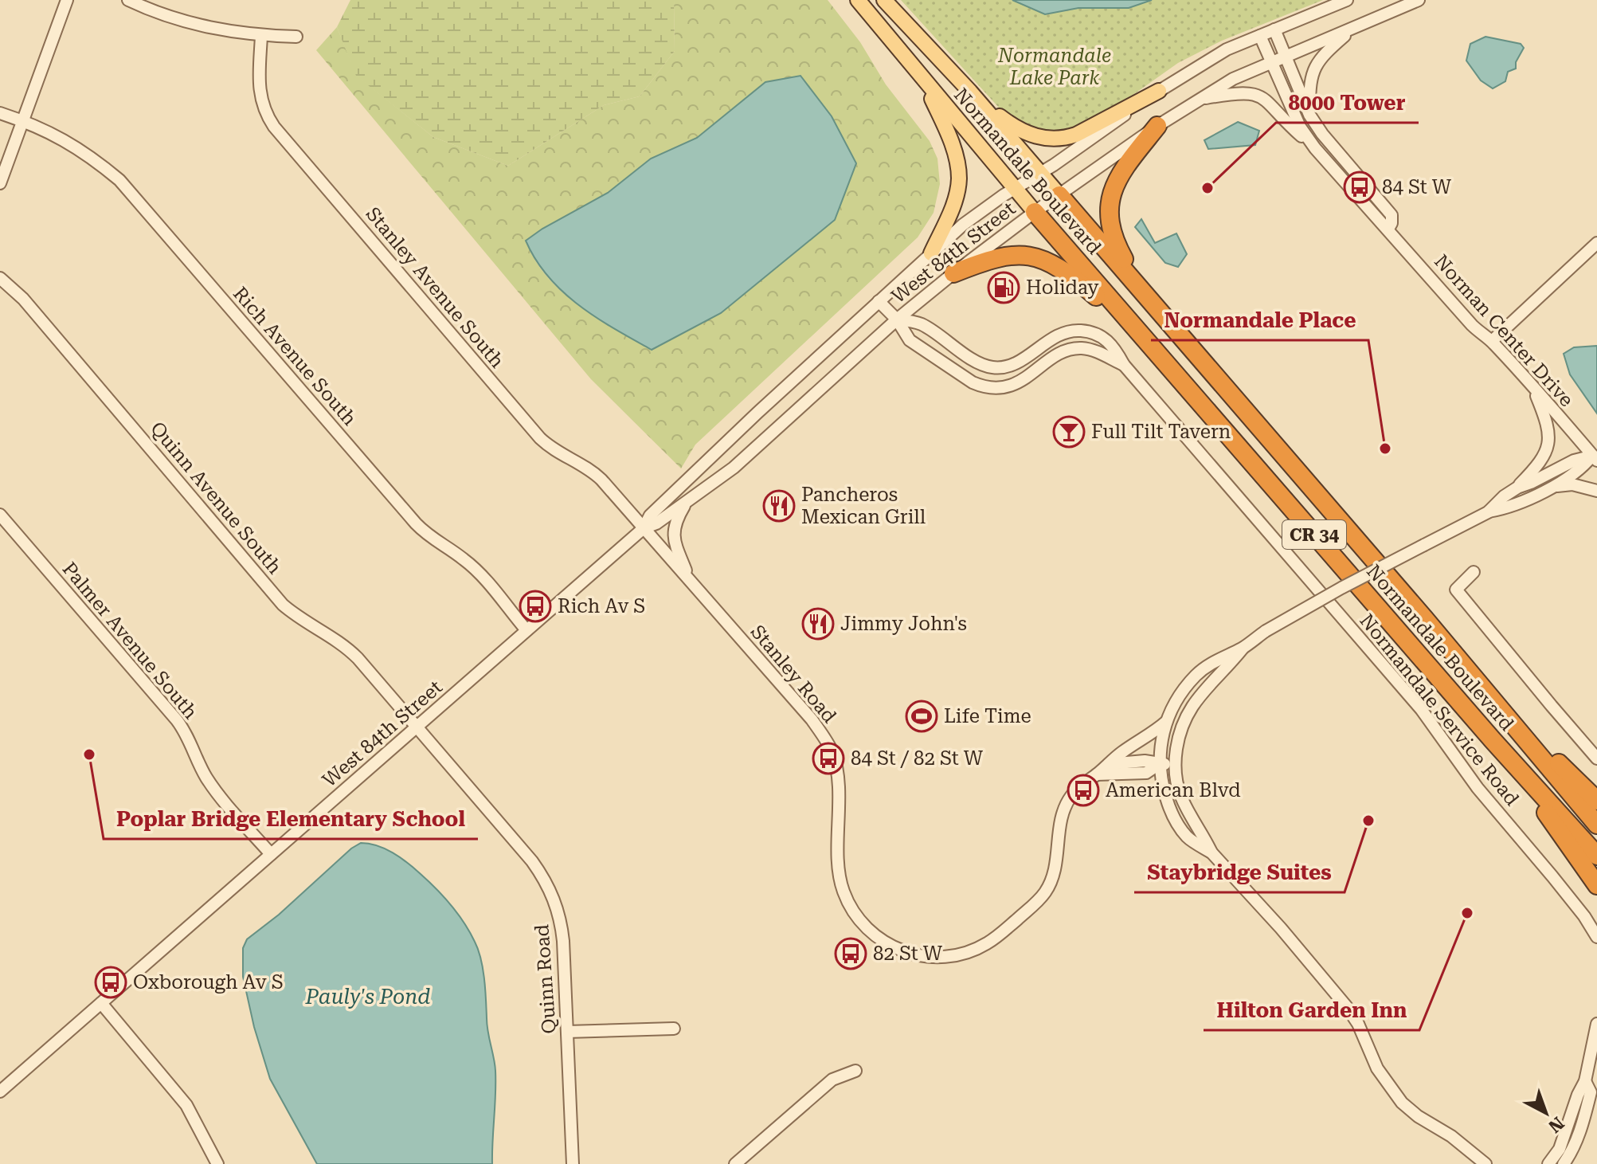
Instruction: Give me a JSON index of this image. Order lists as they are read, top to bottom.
{
  "streets": {
    "highway": ["Normandale Boulevard", "CR 34"],
    "street": [
      "West 84th Street",
      "Stanley Avenue South",
      "Norman Center Drive",
      "Rich Avenue South",
      "Quinn Avenue South",
      "Palmer Avenue South",
      "Stanley Road",
      "Normandale Service Road",
      "Quinn Road"
    ]
  },
  "crossings": [
    ["Normandale Boulevard", "West 84th Street"],
    ["West 84th Street", "Stanley Avenue South"],
    ["West 84th Street", "Norman Center Drive"],
    ["West 84th Street", "Rich Avenue South"],
    ["West 84th Street", "Quinn Avenue South"],
    ["West 84th Street", "Palmer Avenue South"],
    ["West 84th Street", "Stanley Road"],
    ["West 84th Street", "Normandale Service Road"],
    ["West 84th Street", "Quinn Road"],
    ["Stanley Avenue South", "Stanley Road"],
    ["Quinn Avenue South", "Quinn Road"]
  ],
  "water": ["Pauly's Pond"],
  "parks": ["Normandale Lake Park"],
  "places": {
    "bus stop": [
      "84 St W",
      "Rich Av S",
      "84 St / 82 St W",
      "American Blvd",
      "82 St W",
      "Oxborough Av S"
    ],
    "other": [
      "8000 Tower",
      "Normandale Place",
      "Poplar Bridge Elementary School",
      "Staybridge Suites",
      "Hilton Garden Inn"
    ],
    "fuel station": ["Holiday"],
    "bar": ["Full Tilt Tavern"],
    "restaurant": ["Pancheros Mexican Grill", "Jimmy John's"],
    "sports": ["Life Time"]
  },
  "north": "bottom right"
}
